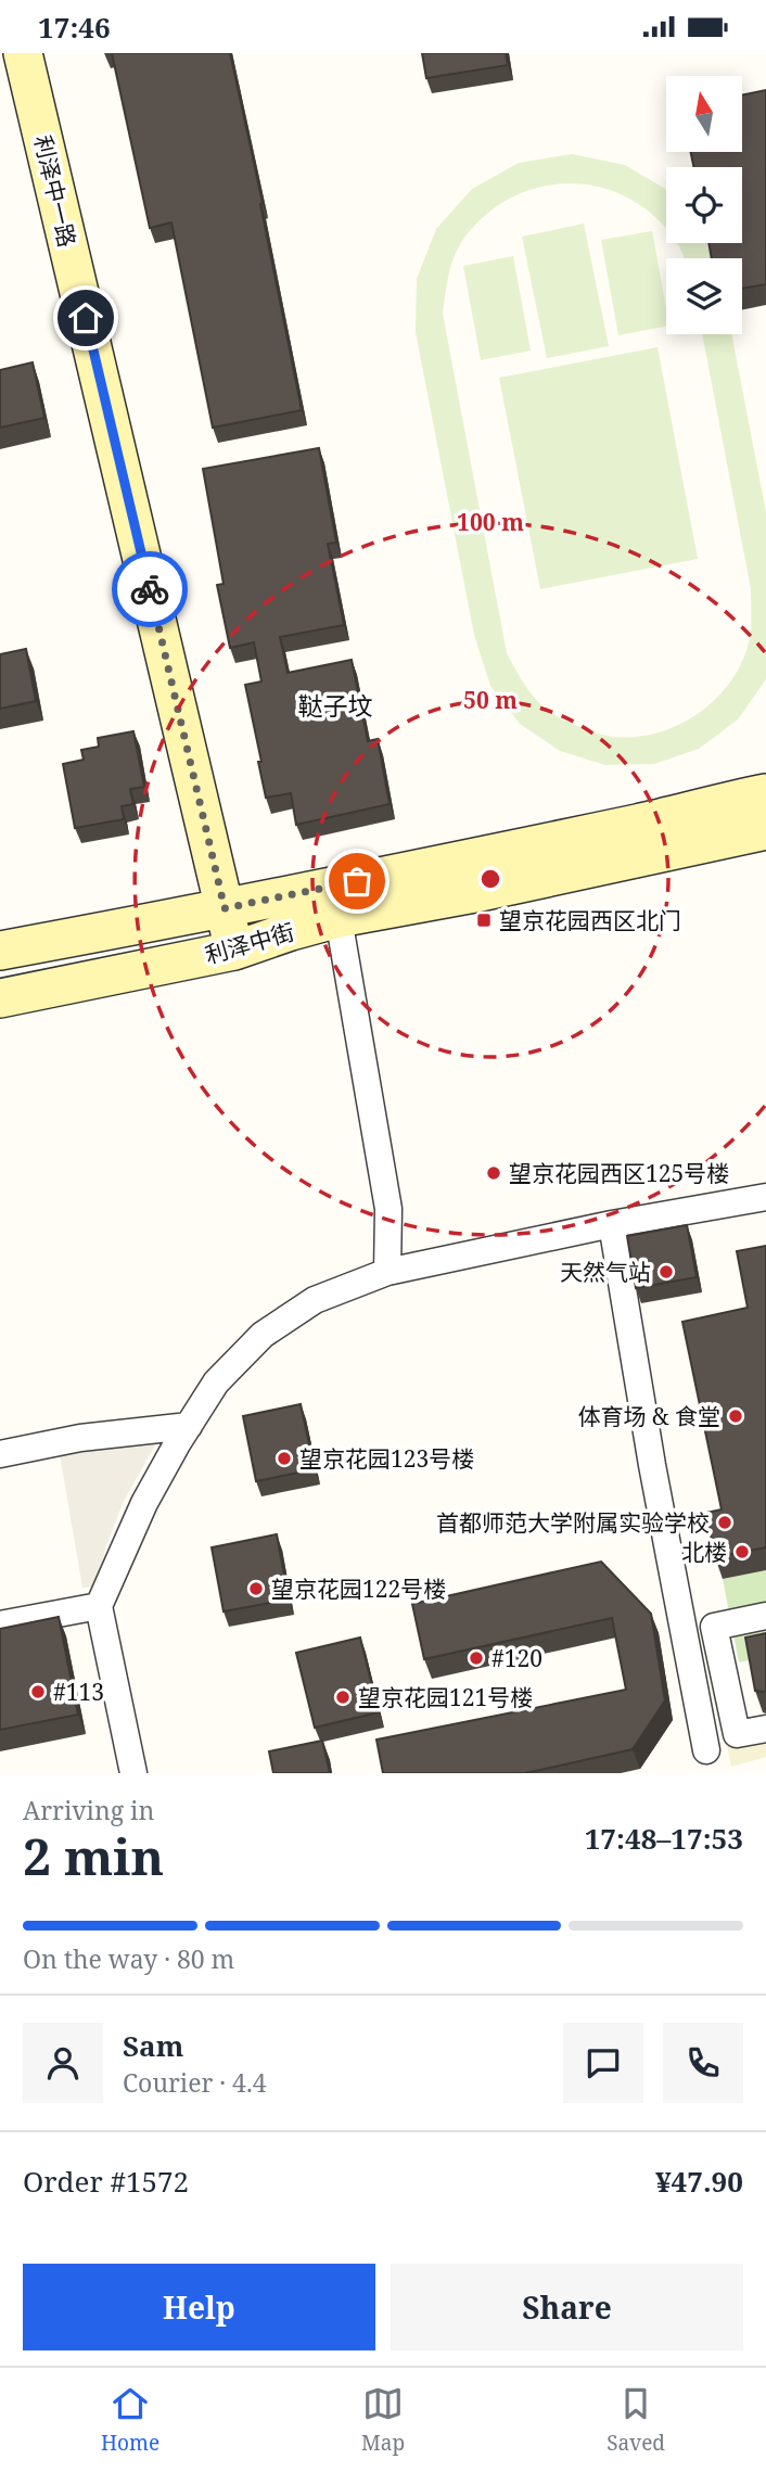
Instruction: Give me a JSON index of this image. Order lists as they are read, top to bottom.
{
  "streets": {
    "street": ["利泽中一路", "利泽中街"]
  },
  "crossings": [
    ["利泽中一路", "利泽中街"]
  ],
  "districts": ["鞑子坟"],
  "places": {
    "transit": ["望京花园西区北门"],
    "other": [
      "望京花园西区125号楼",
      "天然气站",
      "体育场 & 食堂",
      "望京花园123号楼",
      "首都师范大学附属实验学校",
      "北楼",
      "望京花园122号楼",
      "#120",
      "#113",
      "望京花园121号楼"
    ]
  },
  "north": "top",
  "page": {
    "status": "17:46",
    "heading": ["2 min", "Arriving in", "17:48–17:53"],
    "panel": [
      "Sam",
      "Courier · 4.4",
      "Order #1572",
      "¥47.90"
    ],
    "bar": "On the way · 80 m",
    "buttons": ["Help", "Share"],
    "tabs": ["Home", "Map", "Saved"]
  },
  "rings": ["100 m", "50 m"]
}
